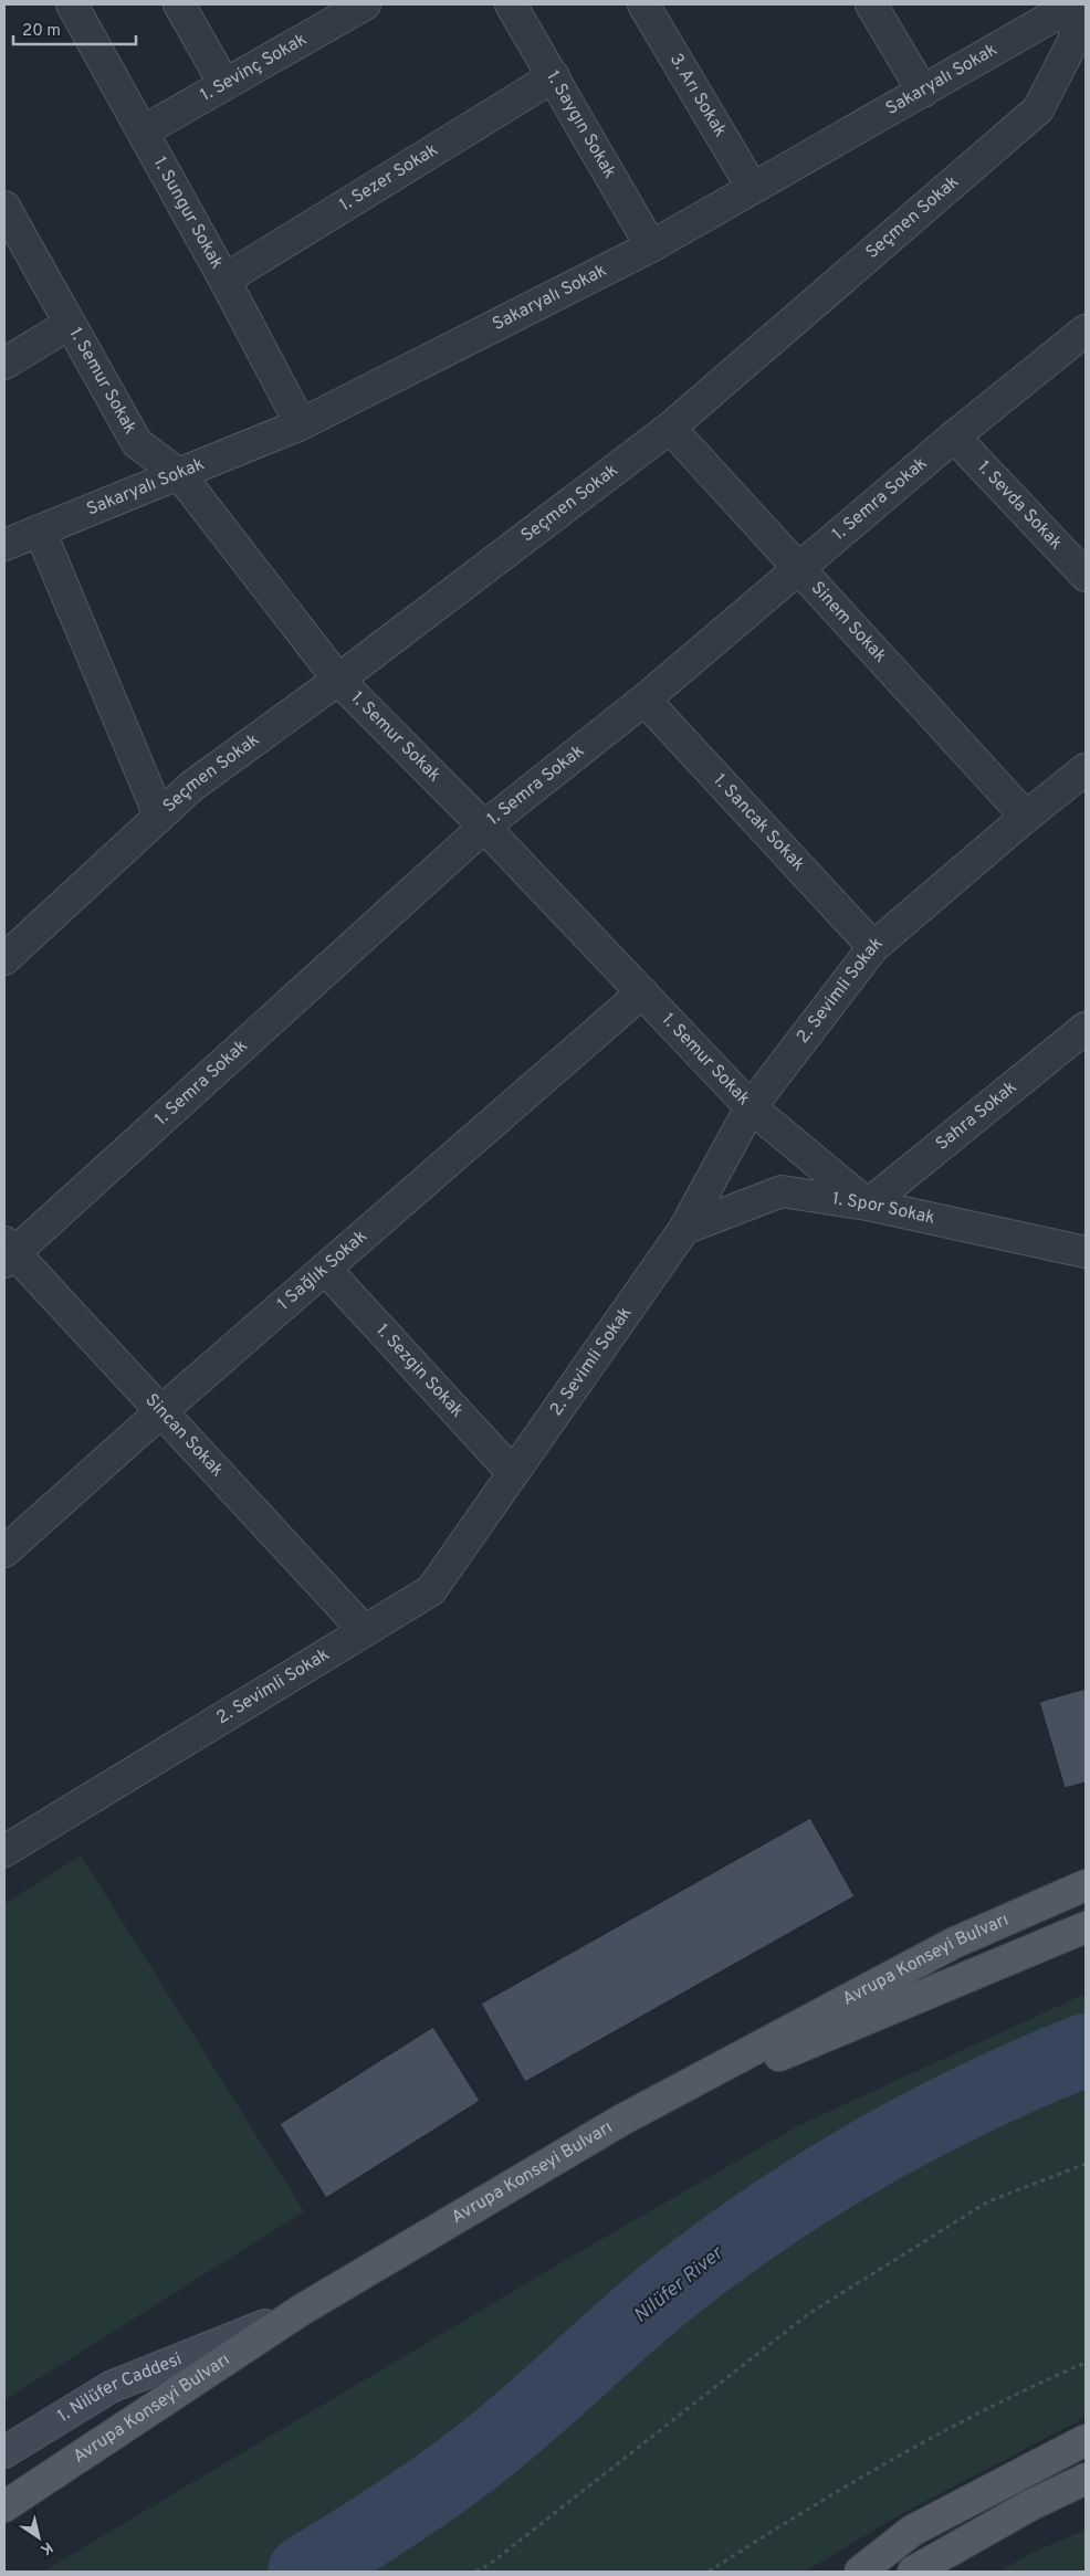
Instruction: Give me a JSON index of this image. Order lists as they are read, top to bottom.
{
  "streets": {
    "main road": ["Avrupa Konseyi Bulvarı", "1. Nilüfer Caddesi"],
    "street": [
      "1. Sevinç Sokak",
      "Sakaryalı Sokak",
      "3. Arı Sokak",
      "1. Saygın Sokak",
      "1. Sezer Sokak",
      "1. Sungur Sokak",
      "Seçmen Sokak",
      "1. Semur Sokak",
      "1. Semra Sokak",
      "1. Sevda Sokak",
      "Sinem Sokak",
      "1. Sancak Sokak",
      "2. Sevimli Sokak",
      "Sahra Sokak",
      "1. Spor Sokak",
      "1 Sağlık Sokak",
      "1. Sezgin Sokak",
      "Sincan Sokak"
    ]
  },
  "crossings": [
    ["1. Sevinç Sokak", "1. Sungur Sokak"],
    ["Sakaryalı Sokak", "3. Arı Sokak"],
    ["Sakaryalı Sokak", "1. Saygın Sokak"],
    ["Sakaryalı Sokak", "1. Sungur Sokak"],
    ["Sakaryalı Sokak", "Seçmen Sokak"],
    ["Sakaryalı Sokak", "1. Semur Sokak"],
    ["1. Saygın Sokak", "1. Sezer Sokak"],
    ["1. Sezer Sokak", "1. Sungur Sokak"],
    ["Seçmen Sokak", "1. Semur Sokak"],
    ["Seçmen Sokak", "Sinem Sokak"],
    ["1. Semur Sokak", "1. Semra Sokak"],
    ["1. Semur Sokak", "2. Sevimli Sokak"],
    ["1. Semur Sokak", "Sahra Sokak"],
    ["1. Semur Sokak", "1. Spor Sokak"],
    ["1. Semur Sokak", "1 Sağlık Sokak"],
    ["1. Semra Sokak", "1. Sevda Sokak"],
    ["1. Semra Sokak", "Sinem Sokak"],
    ["1. Semra Sokak", "1. Sancak Sokak"],
    ["1. Semra Sokak", "Sincan Sokak"],
    ["Sinem Sokak", "2. Sevimli Sokak"],
    ["1. Sancak Sokak", "2. Sevimli Sokak"],
    ["2. Sevimli Sokak", "1. Spor Sokak"],
    ["2. Sevimli Sokak", "1. Sezgin Sokak"],
    ["2. Sevimli Sokak", "Sincan Sokak"],
    ["Sahra Sokak", "1. Spor Sokak"],
    ["1 Sağlık Sokak", "1. Sezgin Sokak"],
    ["1 Sağlık Sokak", "Sincan Sokak"],
    ["Avrupa Konseyi Bulvarı", "1. Nilüfer Caddesi"]
  ],
  "water": ["Nilüfer River"],
  "scale_bar": "20 m",
  "north": "bottom right"
}
